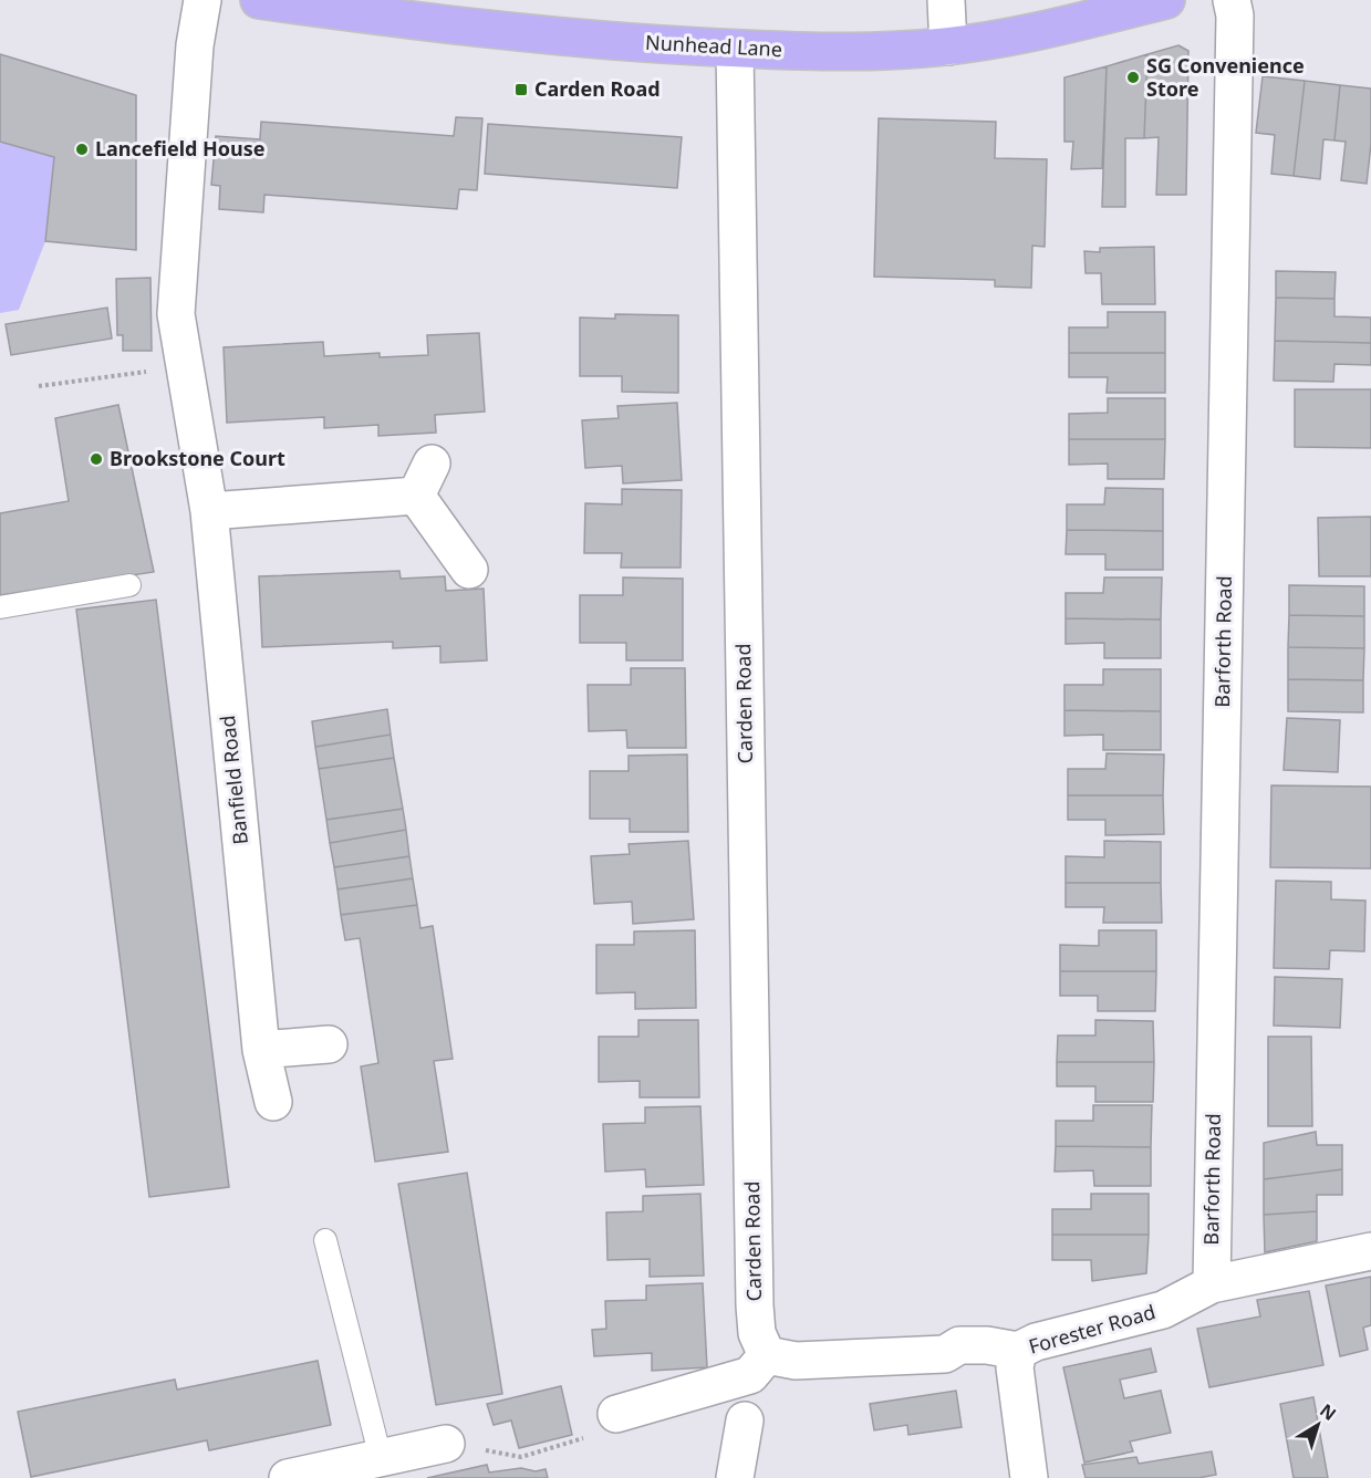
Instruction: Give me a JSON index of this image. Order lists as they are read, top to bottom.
{
  "streets": {
    "main road": ["Nunhead Lane"],
    "street": [
      "Barforth Road",
      "Carden Road",
      "Banfield Road",
      "Forester Road"
    ]
  },
  "crossings": [
    ["Nunhead Lane", "Carden Road"],
    ["Barforth Road", "Forester Road"],
    ["Carden Road", "Forester Road"]
  ],
  "places": {
    "other": ["SG Convenience Store", "Lancefield House", "Brookstone Court"],
    "transit": ["Carden Road"]
  },
  "north": "top right"
}
